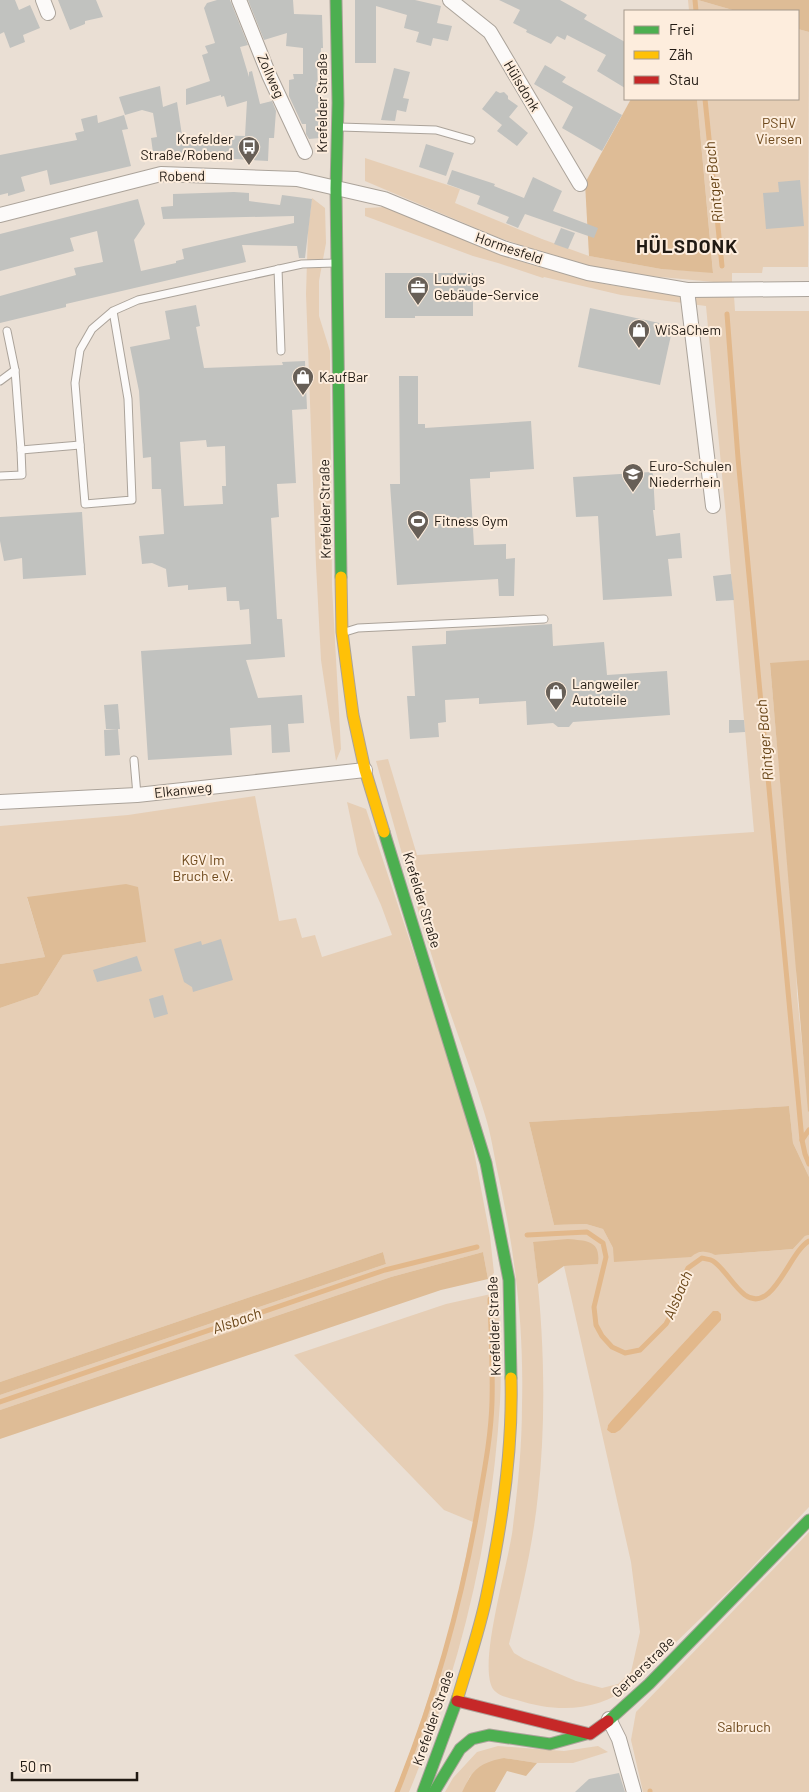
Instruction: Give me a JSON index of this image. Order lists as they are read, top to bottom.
{
  "streets": {
    "main road": ["Krefelder Straße", "Gerberstraße"],
    "street": [
      "Zollweg",
      "Hülsdonk",
      "Robend",
      "Hormesfeld",
      "Elkanweg"
    ]
  },
  "crossings": [
    ["Krefelder Straße", "Robend"],
    ["Krefelder Straße", "Hormesfeld"],
    ["Krefelder Straße", "Elkanweg"],
    ["Robend", "Hormesfeld"]
  ],
  "districts": ["HÜLSDONK"],
  "water": ["Rintger Bach", "Alsbach"],
  "parks": ["PSHV Viersen", "KGV Im Bruch e.V.", "Salbruch"],
  "places": {
    "bus stop": ["Krefelder Straße/Robend"],
    "office": ["Ludwigs Gebäude-Service"],
    "shop": ["WiSaChem", "KaufBar", "Langweiler Autoteile"],
    "school or university": ["Euro-Schulen Niederrhein"],
    "sports": ["Fitness Gym"]
  },
  "legend": ["Frei", "Zäh", "Stau"],
  "scale_bar": "50 m"
}
